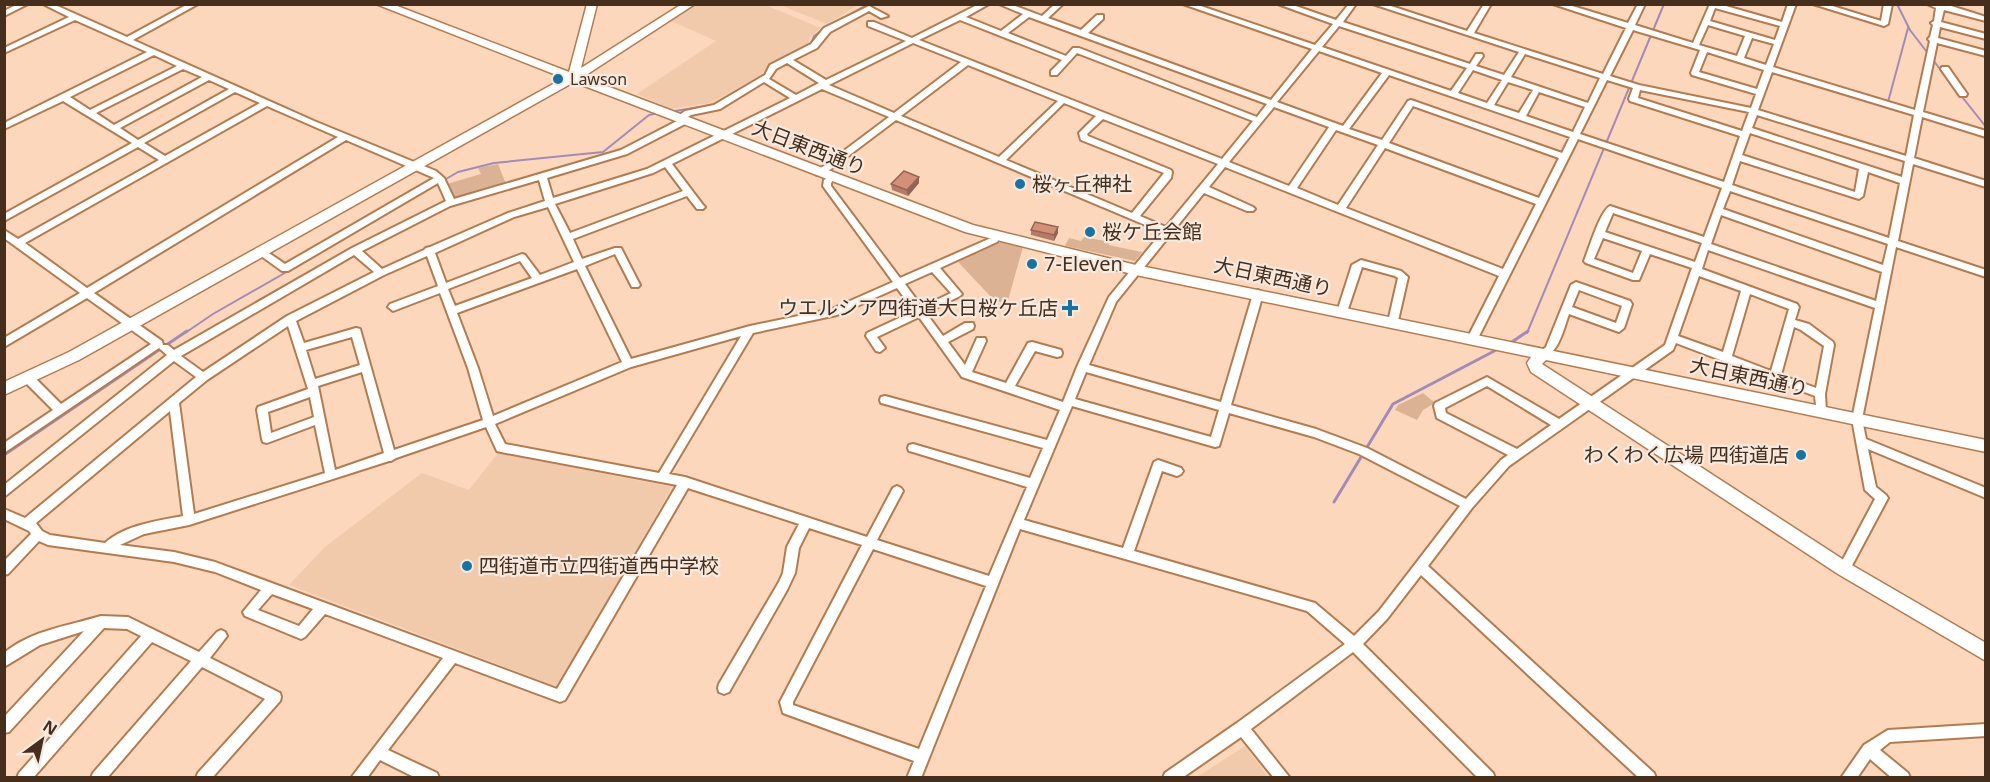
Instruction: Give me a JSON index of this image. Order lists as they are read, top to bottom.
{
  "streets": {
    "street": ["大日東西通り"]
  },
  "places": {
    "other": [
      "Lawson",
      "桜ヶ丘神社",
      "桜ケ丘会館",
      "7-Eleven",
      "わくわく広場 四街道店",
      "四街道市立四街道西中学校"
    ],
    "health": ["ウエルシア四街道大日桜ケ丘店"]
  },
  "north": "top right"
}
